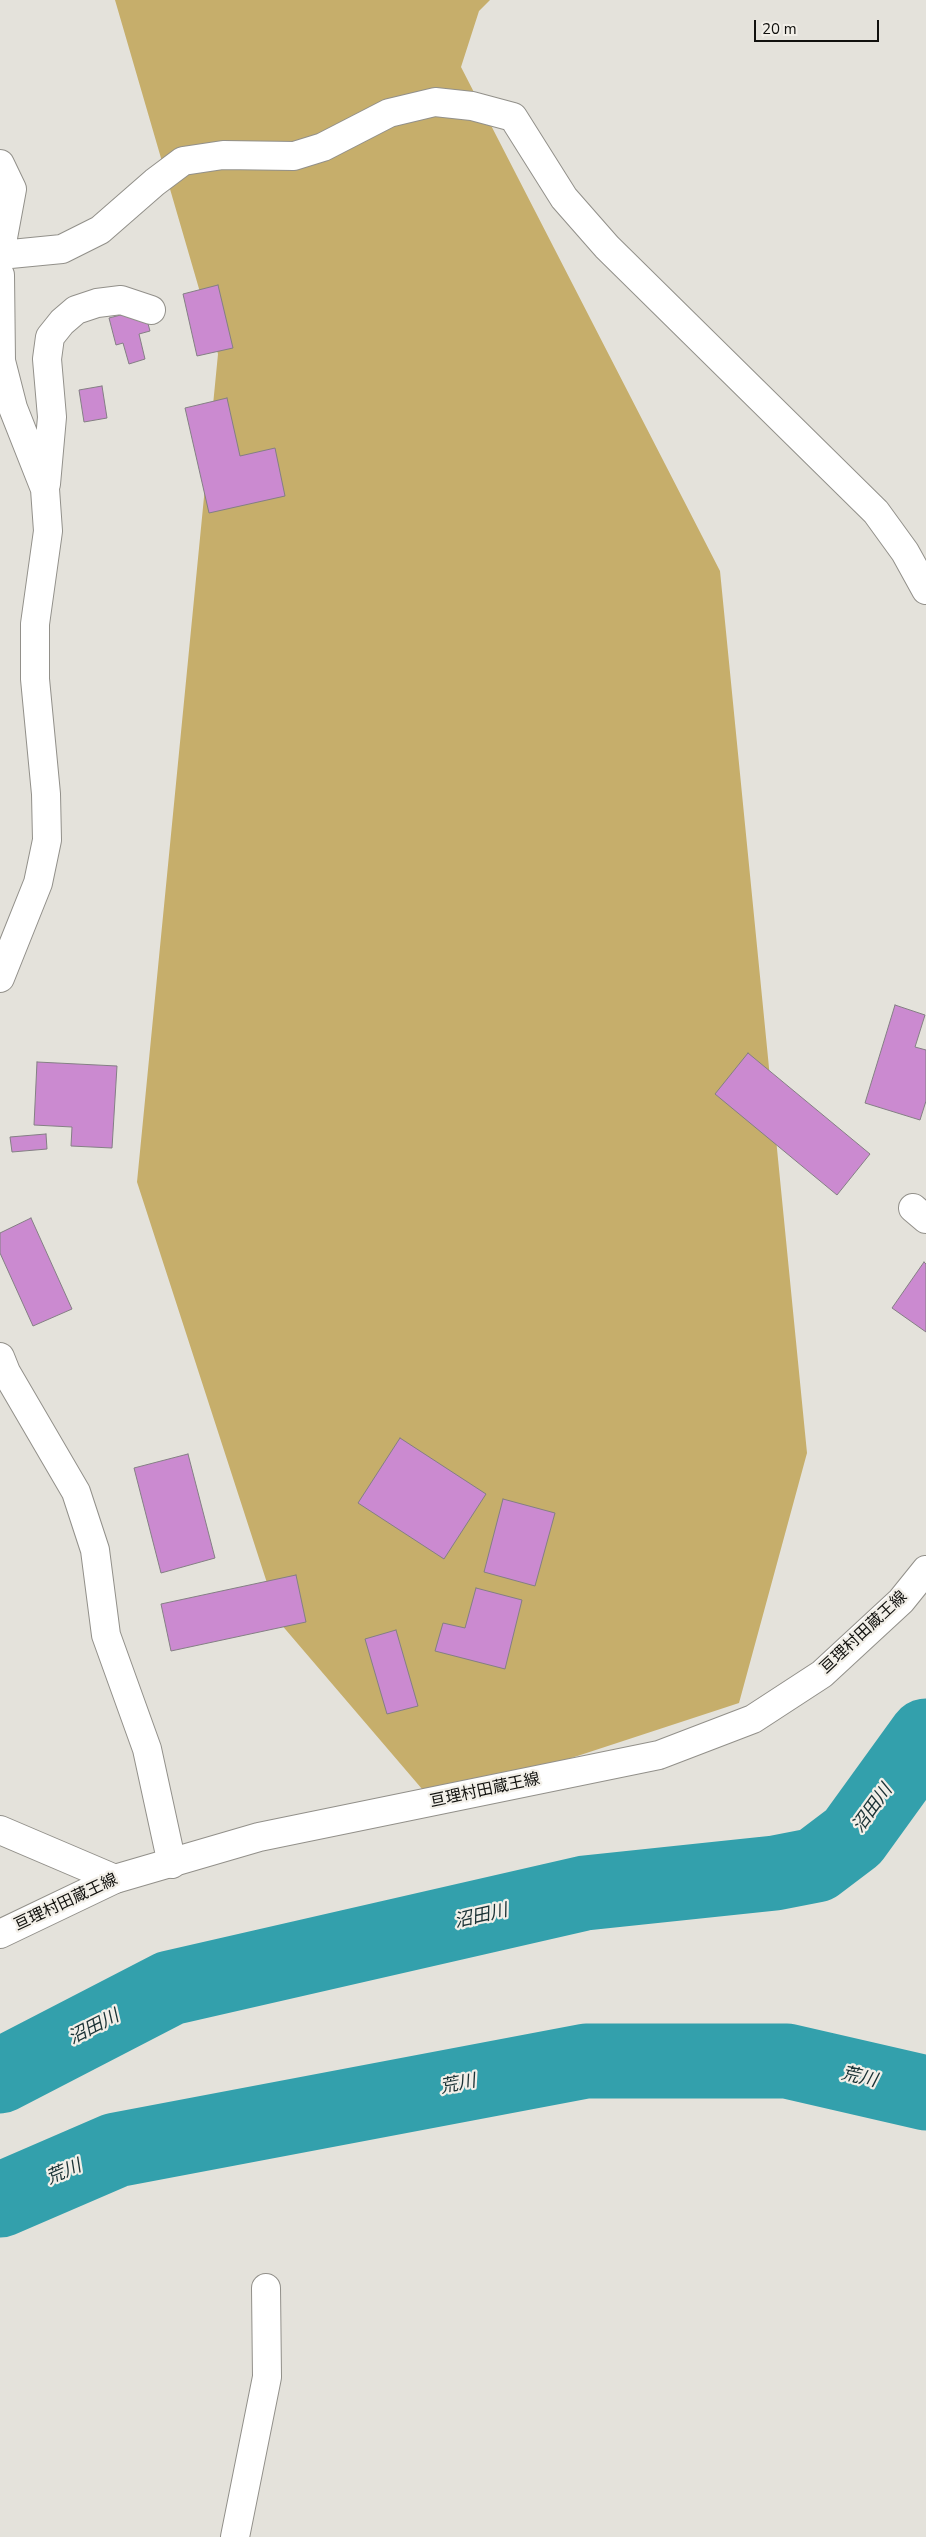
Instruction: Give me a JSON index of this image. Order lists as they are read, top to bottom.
{
  "streets": {
    "street": ["亘理村田蔵王線"]
  },
  "water": ["沼田川", "荒川"],
  "scale_bar": "20 m"
}
